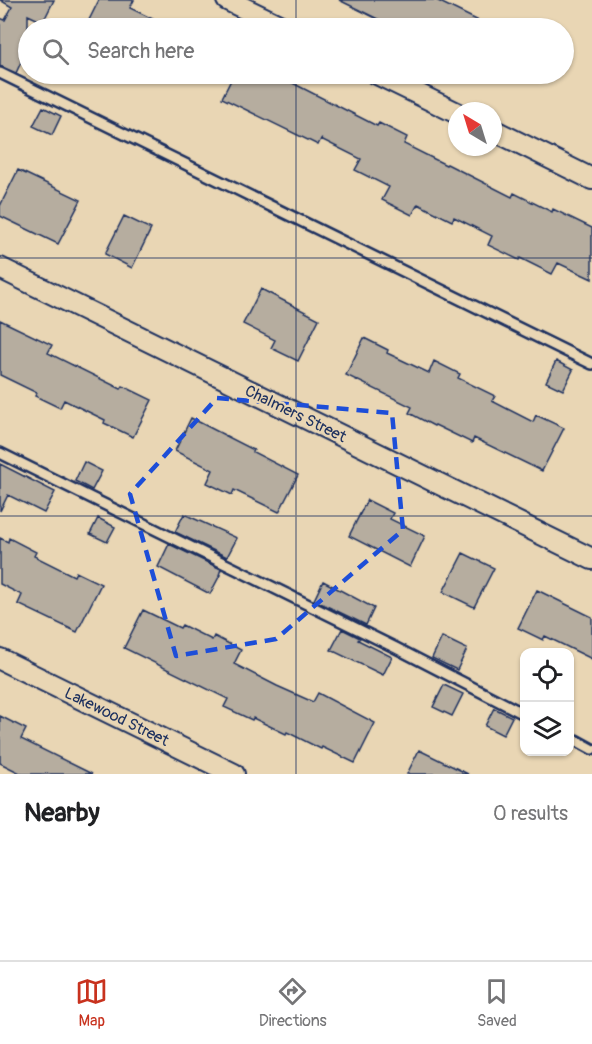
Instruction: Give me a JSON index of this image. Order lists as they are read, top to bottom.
{
  "streets": {
    "street": ["Chalmers Street", "Lakewood Street"]
  },
  "north": "top left",
  "page": {
    "search": "Search here",
    "heading": ["Nearby", "0 results"],
    "nav": ["Map", "Directions", "Saved"]
  }
}
